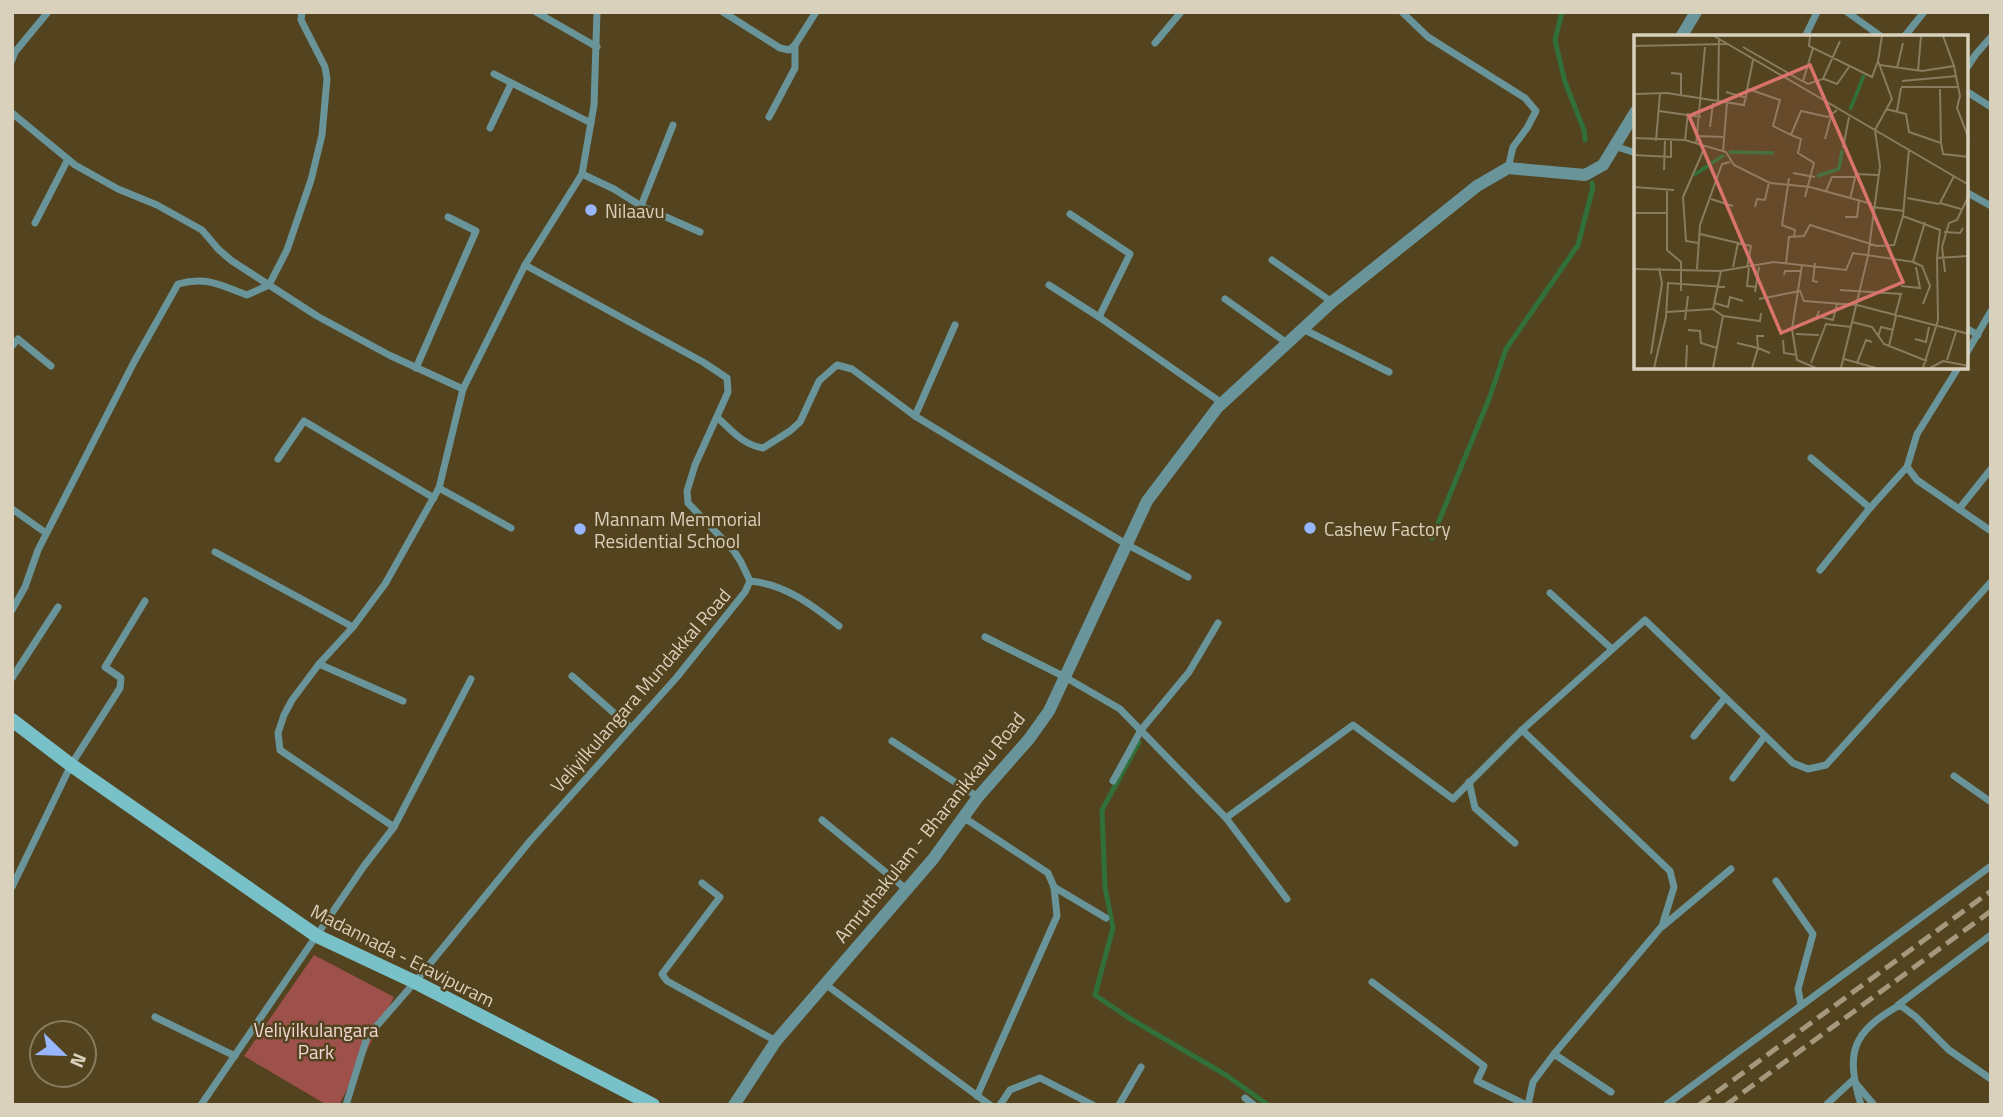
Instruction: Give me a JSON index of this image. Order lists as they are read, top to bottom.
{
  "streets": {
    "main road": ["Madannada - Eravipuram"],
    "street": ["Veliyilkulangara Mundakkal Road", "Amruthakulam - Bharanikkavu Road"]
  },
  "crossings": [
    ["Veliyilkulangara Mundakkal Road", "Madannada - Eravipuram"]
  ],
  "parks": ["Veliyilkulangara Park"],
  "places": ["Nilaavu", "Cashew Factory", "Mannam Memmorial Residential School"],
  "north": "bottom right"
}
